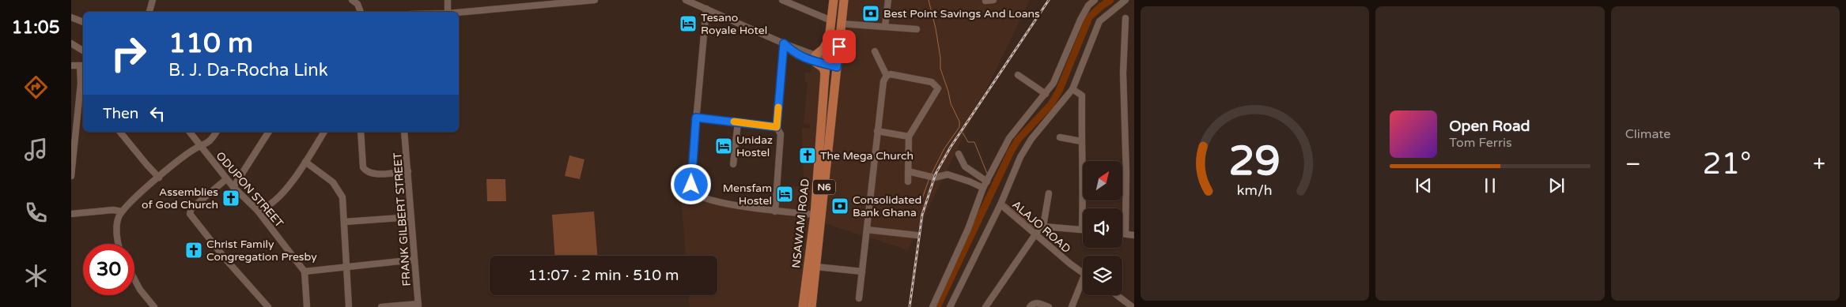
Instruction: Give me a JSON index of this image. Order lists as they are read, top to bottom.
{
  "streets": {
    "highway": ["N6", "NSAWAM ROAD"],
    "street": ["ODUPON STREET", "FRANK GILBERT STREET", "ALAJO ROAD"]
  },
  "places": {
    "bank": ["Best Point Savings And Loans", "Consolidated Bank Ghana"],
    "hotel": ["Tesano Royale Hotel", "Unidaz Hostel", "Mensfam Hostel"],
    "church": ["The Mega Church", "Assemblies of God Church", "Christ Family Congregation Presby"]
  },
  "north": "top right",
  "page": {
    "tabs": "11:05",
    "tile": "Climate",
    "turn": ["110 m", "B. J. Da-Rocha Link"],
    "then": "Then",
    "song": ["Open Road", "Tom Ferris"],
    "heat": ["−", "21°", "+"],
    "limit": "30",
    "trip": "11:07 · 2 min · 510 m",
    "gauge": ["29", "km/h"]
  }
}
